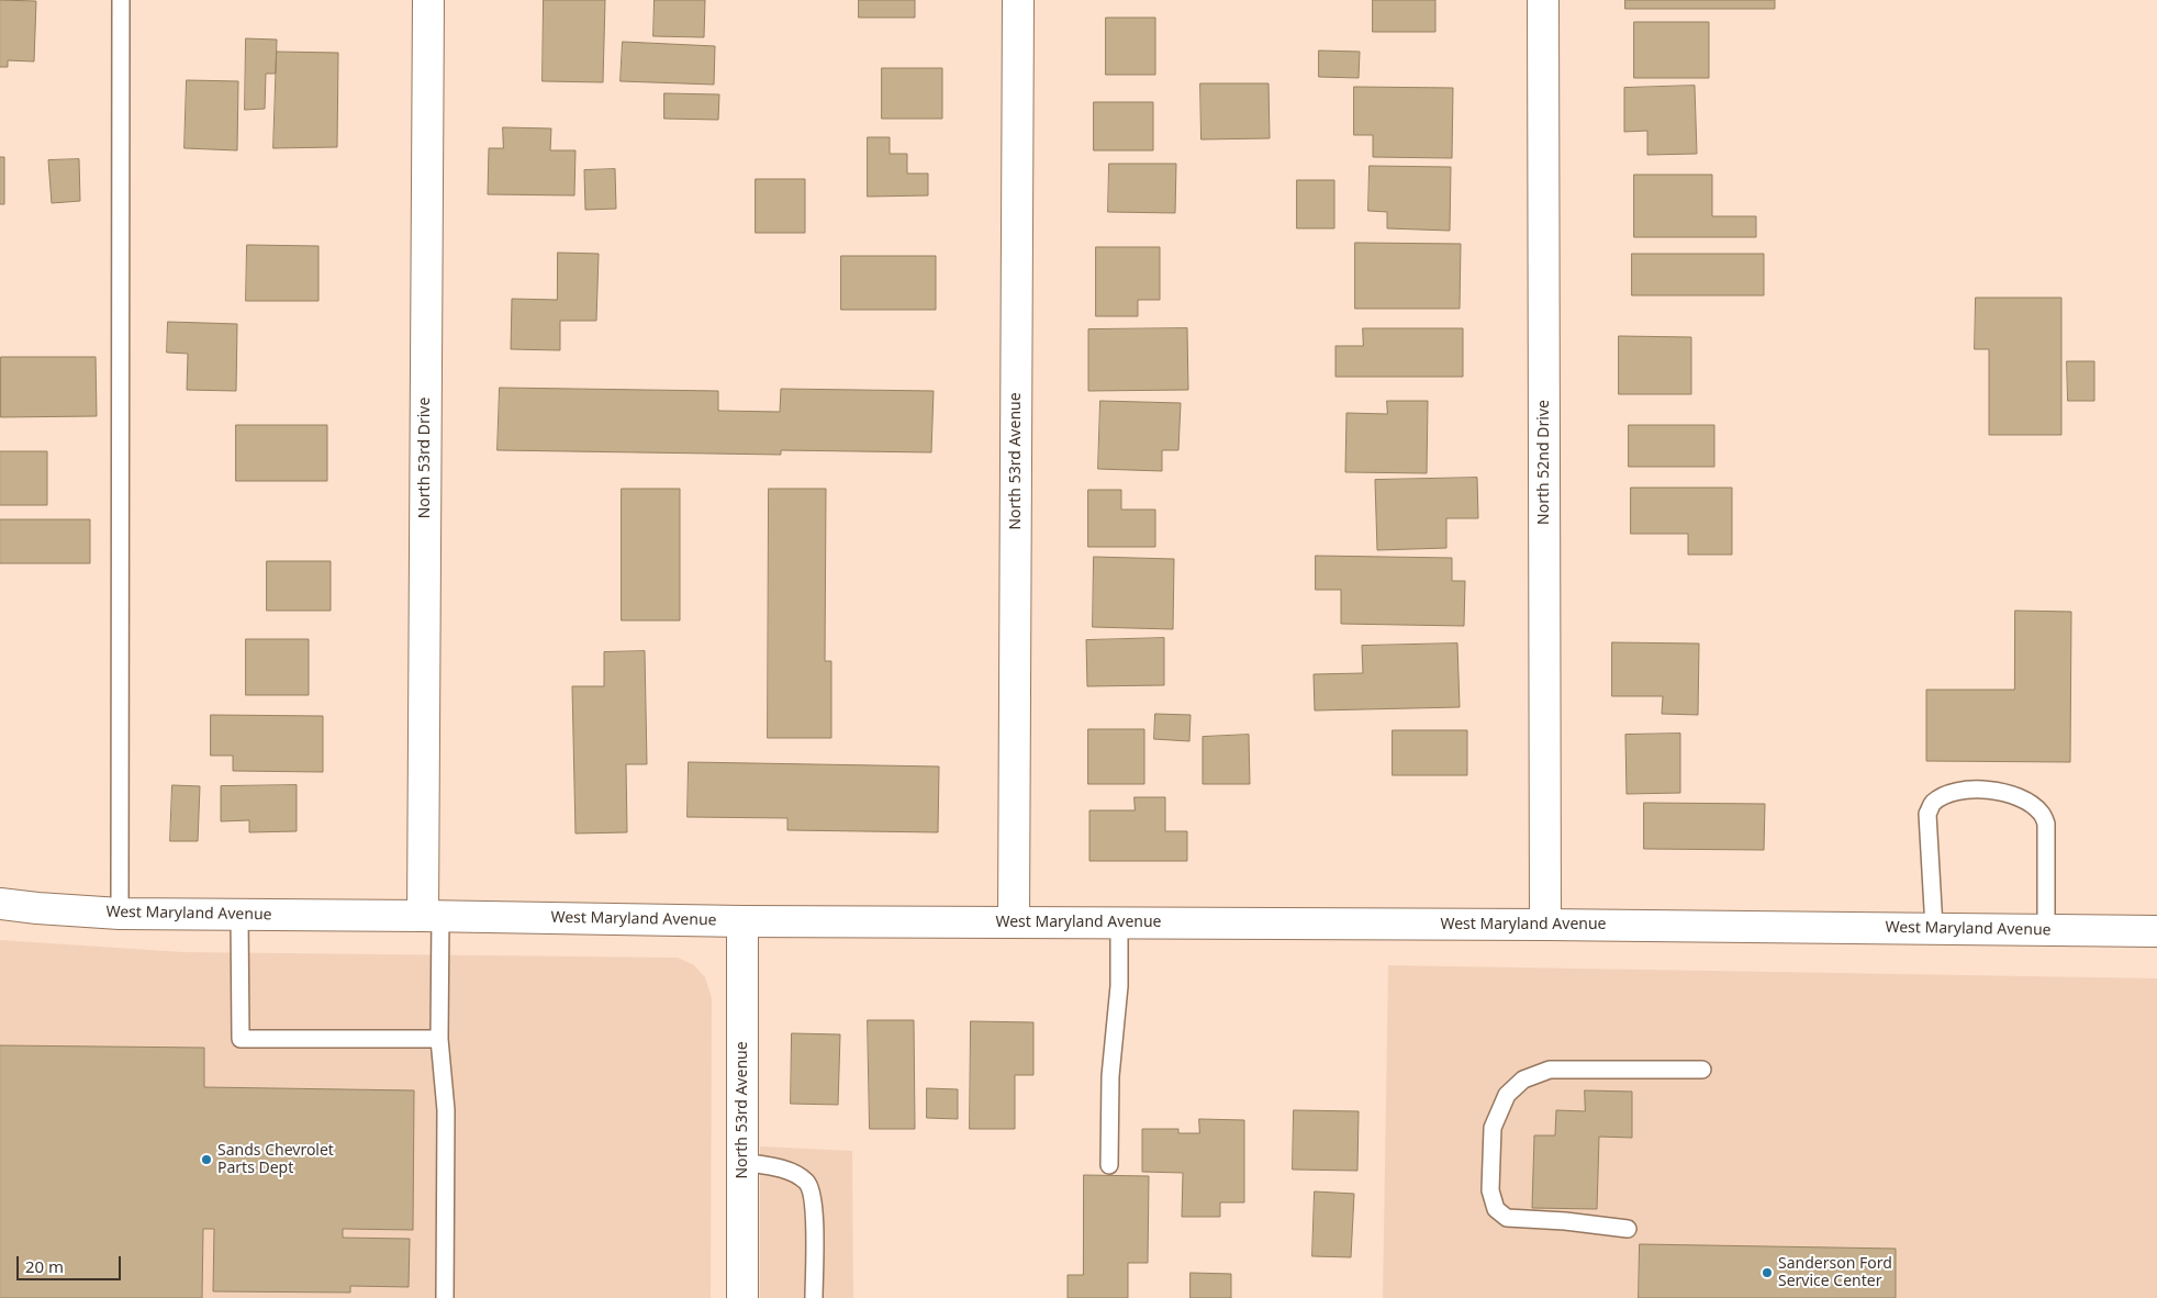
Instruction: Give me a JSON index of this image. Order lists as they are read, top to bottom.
{
  "streets": {
    "street": [
      "North 53rd Drive",
      "North 53rd Avenue",
      "North 52nd Drive",
      "West Maryland Avenue"
    ]
  },
  "crossings": [
    ["North 53rd Drive", "West Maryland Avenue"],
    ["North 53rd Avenue", "West Maryland Avenue"],
    ["North 52nd Drive", "West Maryland Avenue"]
  ],
  "places": ["Sands Chevrolet Parts Dept", "Sanderson Ford Service Center"],
  "scale_bar": "20 m"
}
